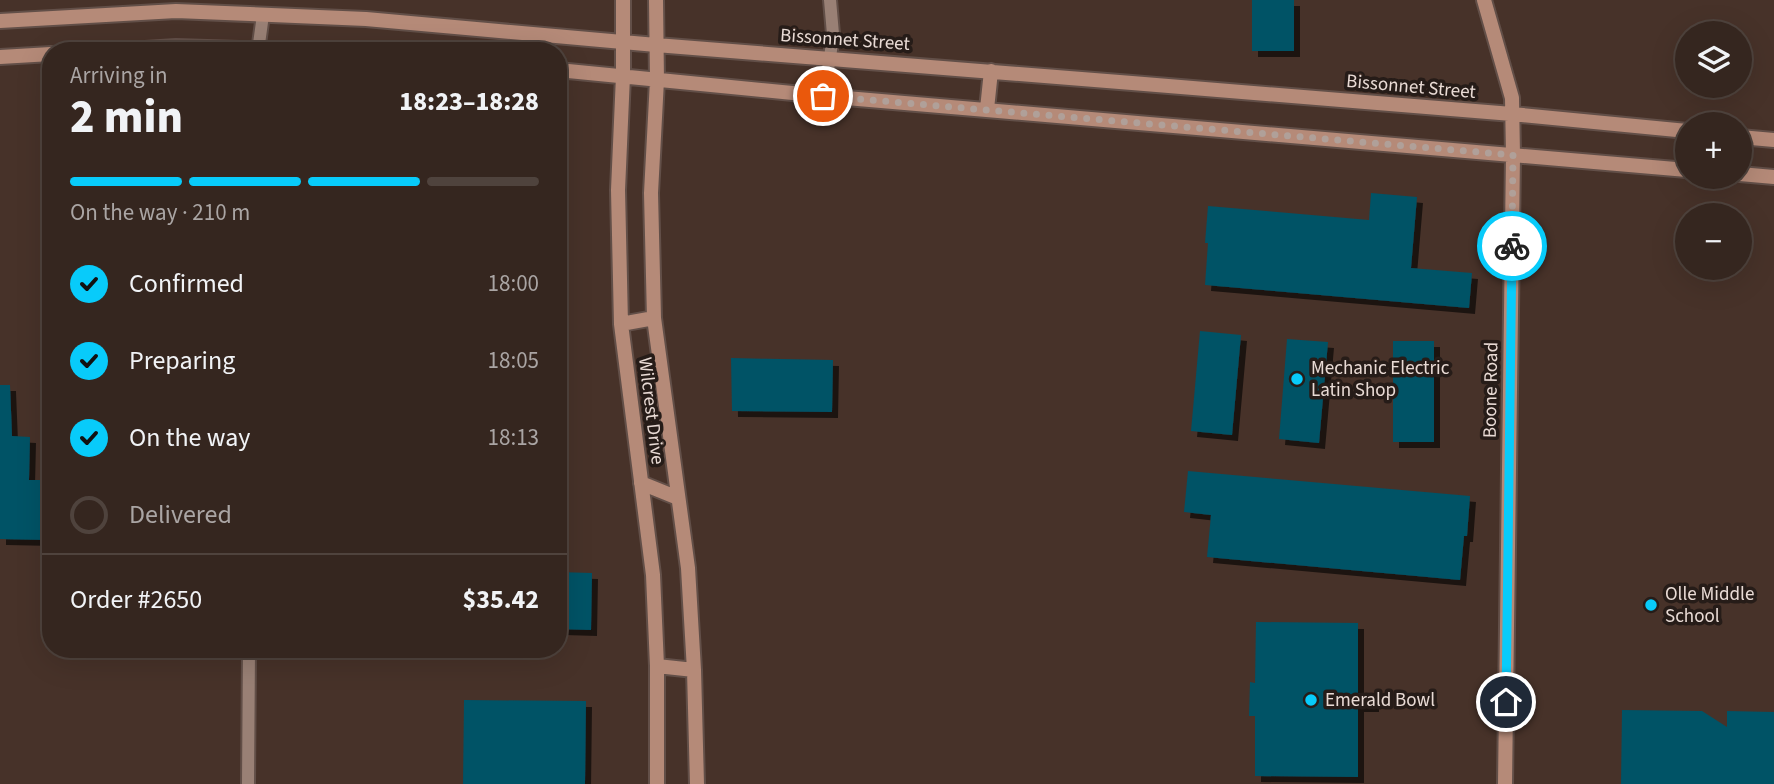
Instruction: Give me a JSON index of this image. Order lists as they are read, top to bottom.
{
  "streets": {
    "main road": ["Bissonnet Street", "Boone Road", "Wilcrest Drive"]
  },
  "crossings": [
    ["Bissonnet Street", "Boone Road"],
    ["Bissonnet Street", "Wilcrest Drive"]
  ],
  "places": ["Mechanic Electric Latin Shop", "Olle Middle School", "Emerald Bowl"],
  "page": {
    "map_buttons": ["+", "−"],
    "heading": ["2 min", "Arriving in", "18:23–18:28"],
    "panel": ["Order #2650", "$35.42"],
    "bar": "On the way · 210 m",
    "list": [
      ["Confirmed", "18:00"],
      ["Preparing", "18:05"],
      ["On the way", "18:13"],
      "Delivered"
    ]
  }
}
